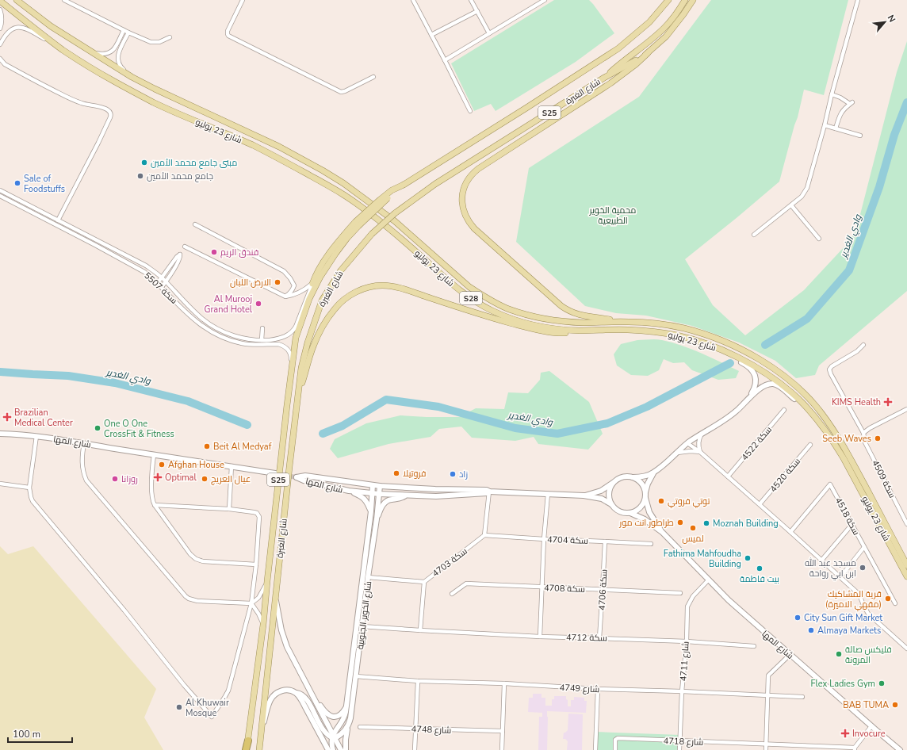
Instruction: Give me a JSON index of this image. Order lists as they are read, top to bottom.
{
  "streets": {
    "main road": [
      "شارع الغبرة",
      "S25",
      "شارع 23 يوليو",
      "S28"
    ],
    "street": [
      "سكة 5507",
      "شارع المها",
      "سكة 4522",
      "سكة 4520",
      "سكة 4509",
      "سكة 4518",
      "سكة 4704",
      "4703 سكة",
      "سكة 4708",
      "4706 سكة",
      "شارع الخوير الجنوبية",
      "سكة 4712",
      "4711 شارع",
      "4749 شارع",
      "4748 شارع",
      "4718 شارع"
    ]
  },
  "crossings": [
    ["شارع الغبرة", "سكة 5507"],
    ["شارع المها", "شارع الخوير الجنوبية"],
    ["شارع المها", "4711 شارع"],
    ["سكة 4704", "4703 سكة"],
    ["سكة 4704", "4706 سكة"],
    ["4703 سكة", "شارع الخوير الجنوبية"],
    ["سكة 4708", "4706 سكة"],
    ["4706 سكة", "سكة 4712"],
    ["شارع الخوير الجنوبية", "سكة 4712"],
    ["شارع الخوير الجنوبية", "4749 شارع"],
    ["سكة 4712", "4711 شارع"],
    ["4711 شارع", "4749 شارع"],
    ["4711 شارع", "4718 شارع"]
  ],
  "water": ["وادي الغدير"],
  "parks": ["محمية الخوير الطبيعية"],
  "places": {
    "other": [
      "مبنى جامع محمد الأمين",
      "جامع محمد الأمين",
      "Sale of Foodstuffs",
      "فندق الريم",
      "الارض اللبان",
      "Al Murooj Grand Hotel",
      "One O One CrossFit & Fitness",
      "Seeb Waves",
      "Beit Al Medyaf",
      "Afghan House",
      "فروتيلا",
      "زاد",
      "روزانا",
      "عيال العريج",
      "توتي فروتي",
      "طراطور انت مور",
      "Moznah Building",
      "لميس",
      "Fathima Mahfoudha Building",
      "مسجد عبد الله ابن ابي رواحة",
      "بيت فاطمة",
      "قرية المشاكيك (مقهي الاميرة)",
      "City Sun Gift Market",
      "Almaya Markets",
      "فليكس صالة المرونة",
      "Flex Ladies Gym",
      "BAB TUMA",
      "Al Khuwair Mosque"
    ],
    "health": [
      "KIMS Health",
      "Brazilian Medical Center",
      "Optimal",
      "Invocure"
    ]
  },
  "scale_bar": "100 m",
  "north": "top right"
}
